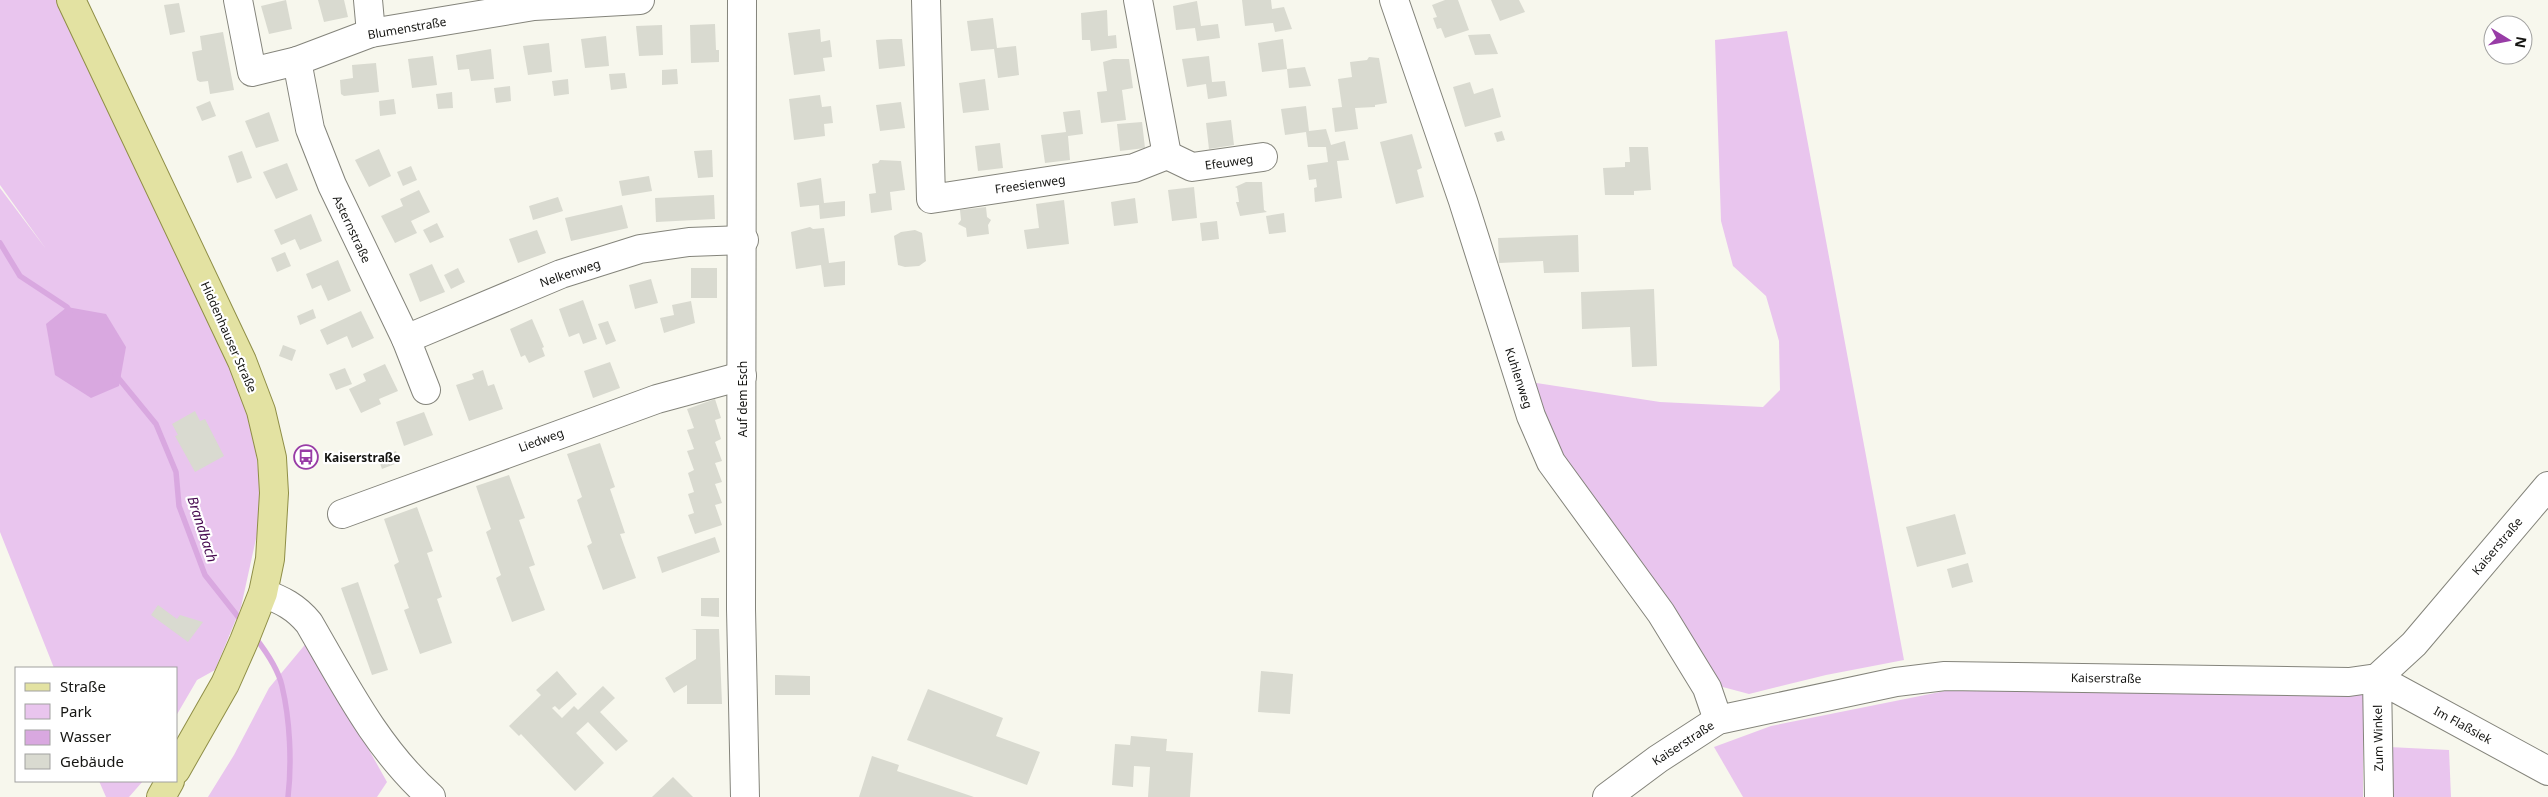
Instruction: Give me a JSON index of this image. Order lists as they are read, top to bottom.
{
  "streets": {
    "main road": ["Hiddenhauser Straße"],
    "street": [
      "Blumenstraße",
      "Efeuweg",
      "Freesienweg",
      "Asternstraße",
      "Nelkenweg",
      "Kuhlenweg",
      "Auf dem Esch",
      "Liedweg",
      "Kaiserstraße",
      "Im Flaßsiek",
      "Zum Winkel"
    ]
  },
  "crossings": [
    ["Blumenstraße", "Asternstraße"],
    ["Efeuweg", "Freesienweg"],
    ["Asternstraße", "Nelkenweg"],
    ["Nelkenweg", "Auf dem Esch"],
    ["Kuhlenweg", "Kaiserstraße"],
    ["Auf dem Esch", "Liedweg"],
    ["Kaiserstraße", "Im Flaßsiek"],
    ["Kaiserstraße", "Zum Winkel"],
    ["Im Flaßsiek", "Zum Winkel"]
  ],
  "water": ["Brandbach"],
  "places": {
    "bus stop": ["Kaiserstraße"]
  },
  "legend": [
    "Straße",
    "Park",
    "Wasser",
    "Gebäude"
  ],
  "north": "right"
}
